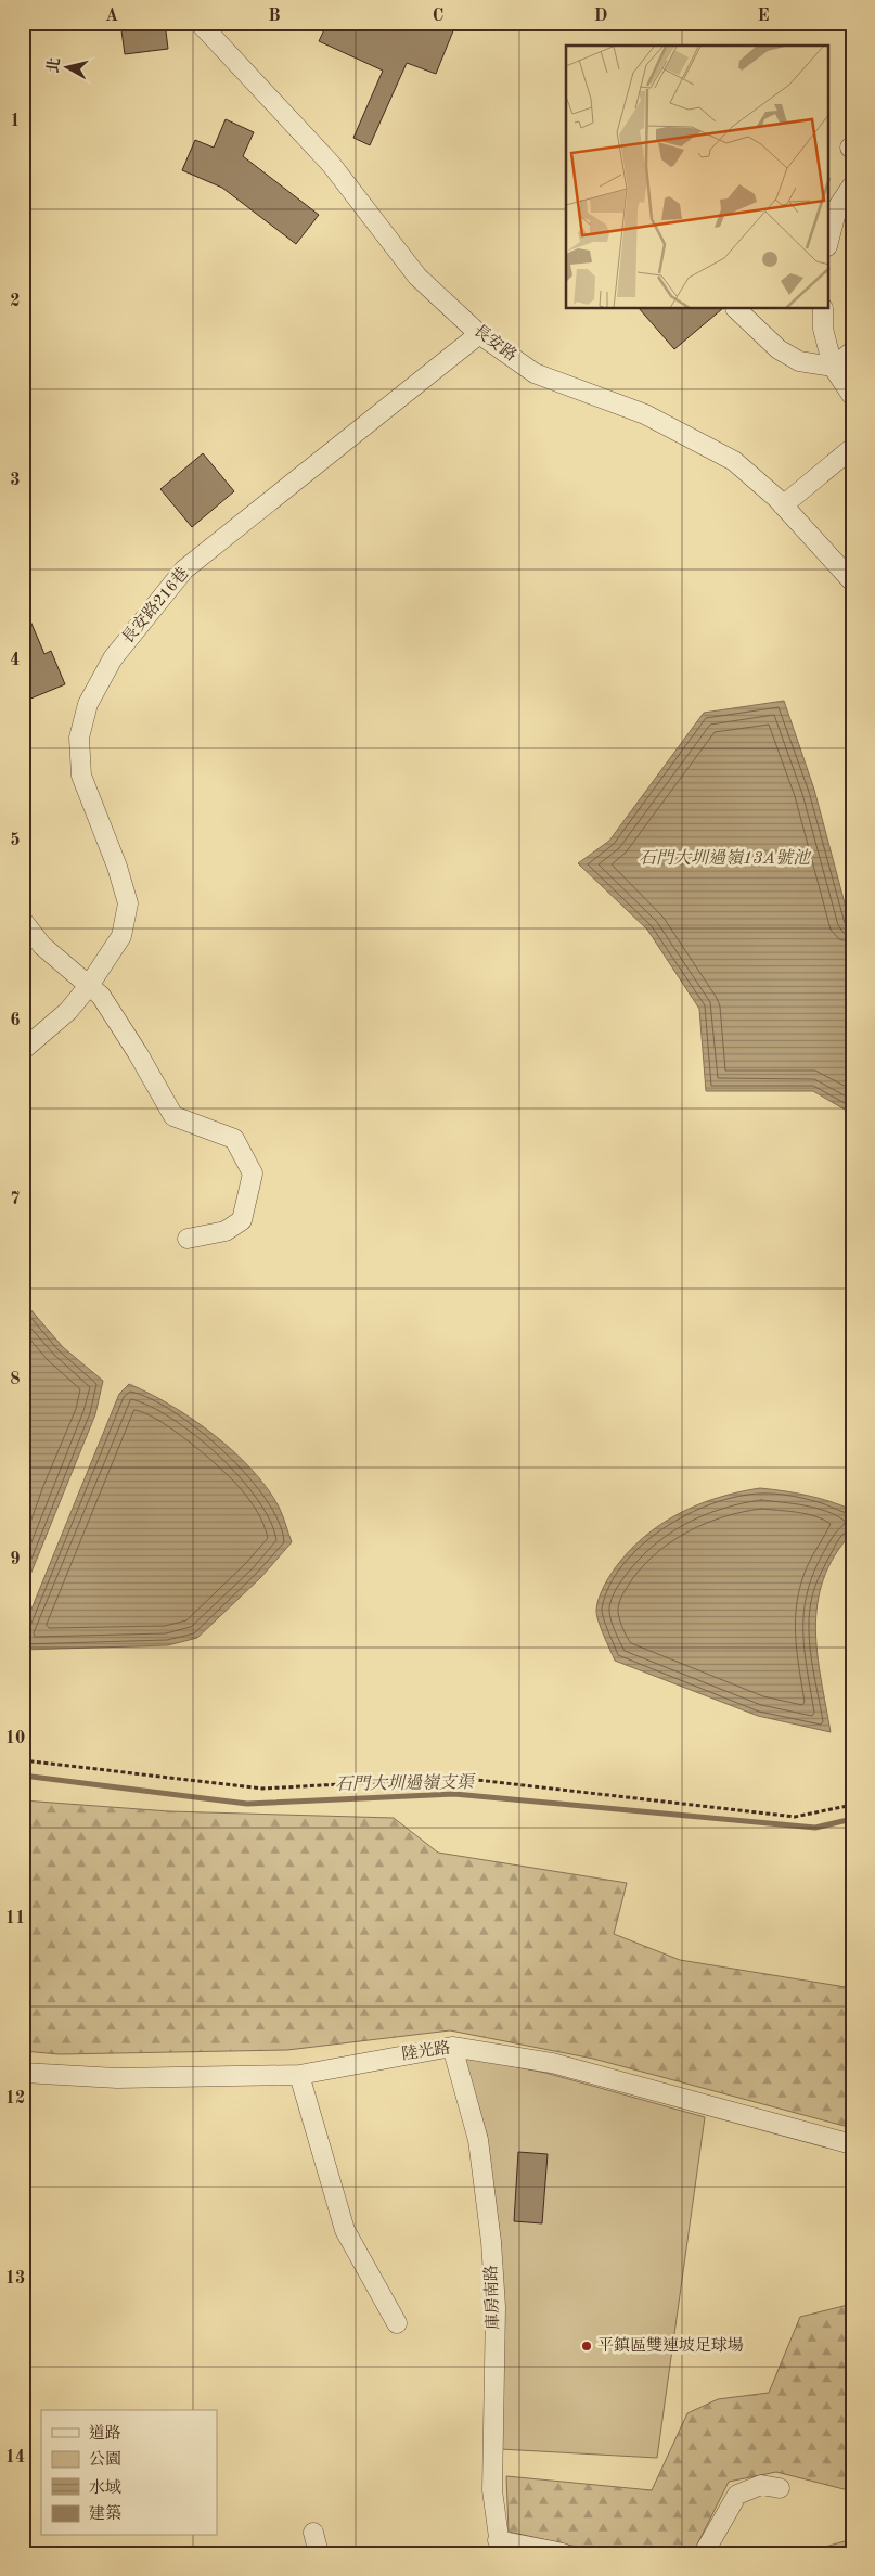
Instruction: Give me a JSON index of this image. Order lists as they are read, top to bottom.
{
  "streets": {
    "street": [
      "長安路",
      "長安路216巷",
      "陸光路",
      "庫房南路"
    ]
  },
  "crossings": [
    ["長安路", "長安路216巷"],
    ["陸光路", "庫房南路"]
  ],
  "water": ["石門大圳過嶺13A號池", "石門大圳過嶺支渠"],
  "places": ["平鎮區雙連坡足球場"],
  "legend": [
    "道路",
    "公園",
    "水域",
    "建築"
  ],
  "north": "left",
  "grid": {
    "columns": [
      "A",
      "B",
      "C",
      "D",
      "E"
    ],
    "rows": [
      "1",
      "2",
      "3",
      "4",
      "5",
      "6",
      "7",
      "8",
      "9",
      "10",
      "11",
      "12",
      "13",
      "14"
    ]
  }
}
